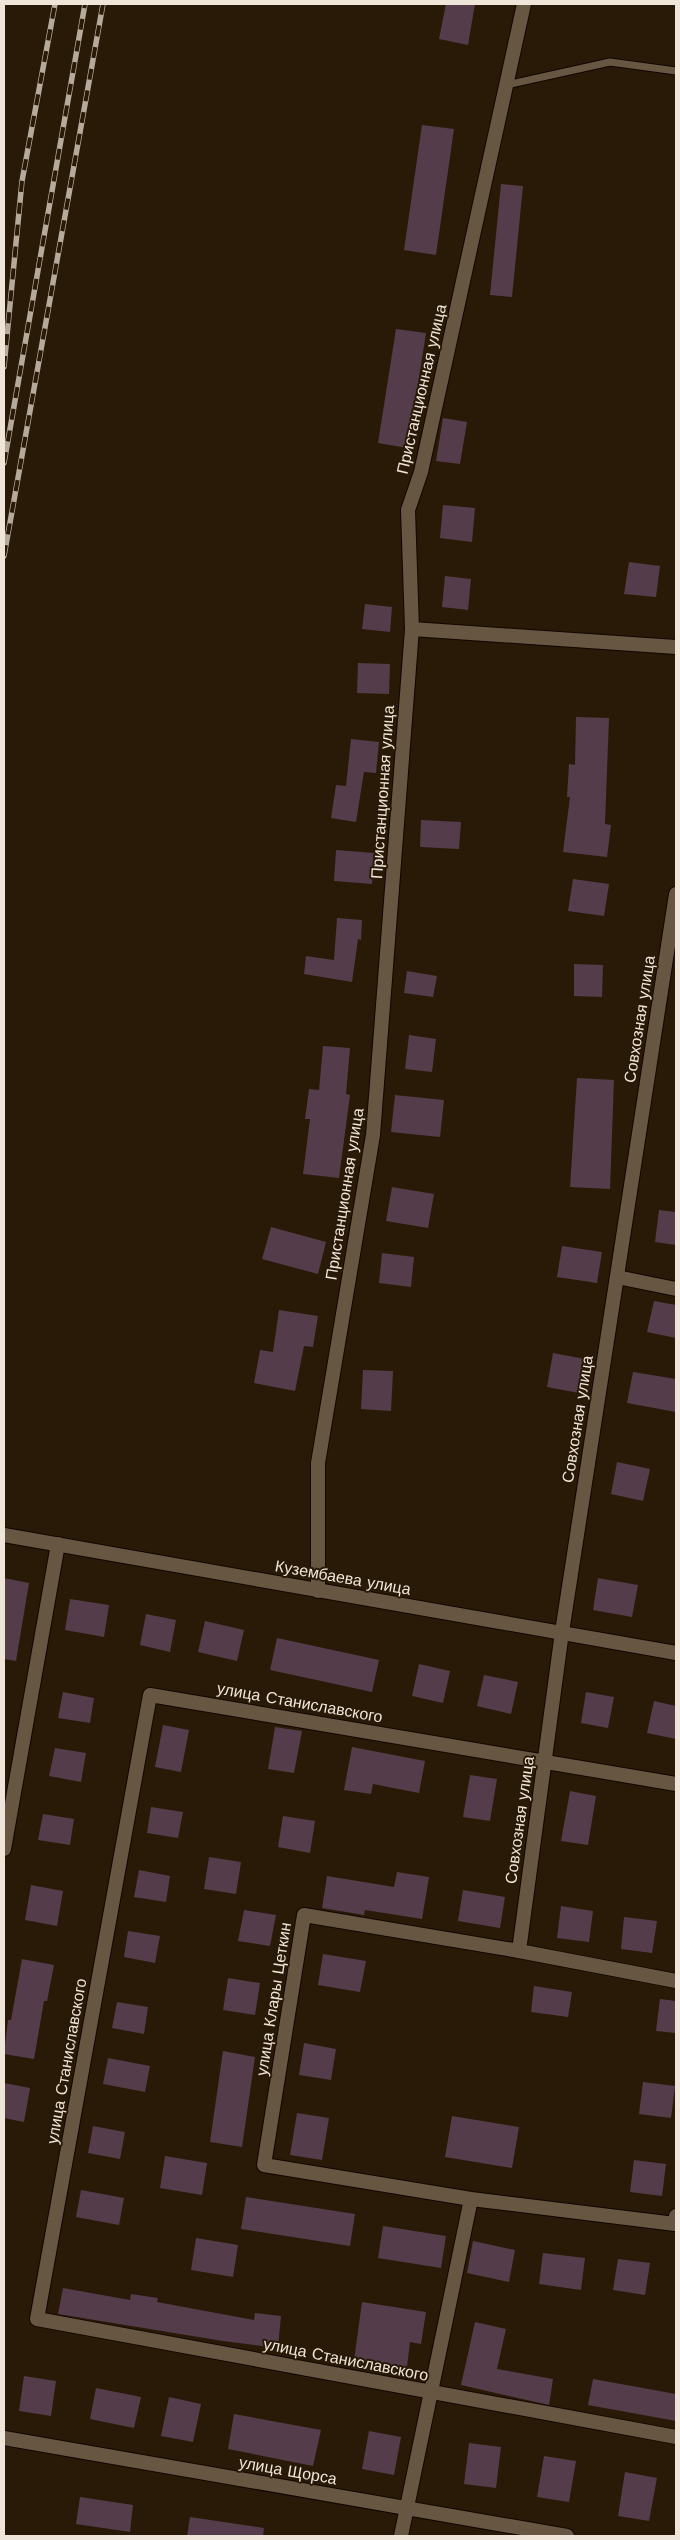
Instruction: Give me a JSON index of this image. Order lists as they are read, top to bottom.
{
  "streets": {
    "street": [
      "Пристанционная улица",
      "Совхозная улица",
      "Кузембаева улица",
      "улица Станиславского",
      "улица Клары Цеткин",
      "улица Щорса"
    ]
  },
  "crossings": [
    ["Пристанционная улица", "Кузембаева улица"],
    ["Совхозная улица", "Кузембаева улица"],
    ["Совхозная улица", "улица Станиславского"],
    ["Совхозная улица", "улица Клары Цеткин"]
  ]
}
